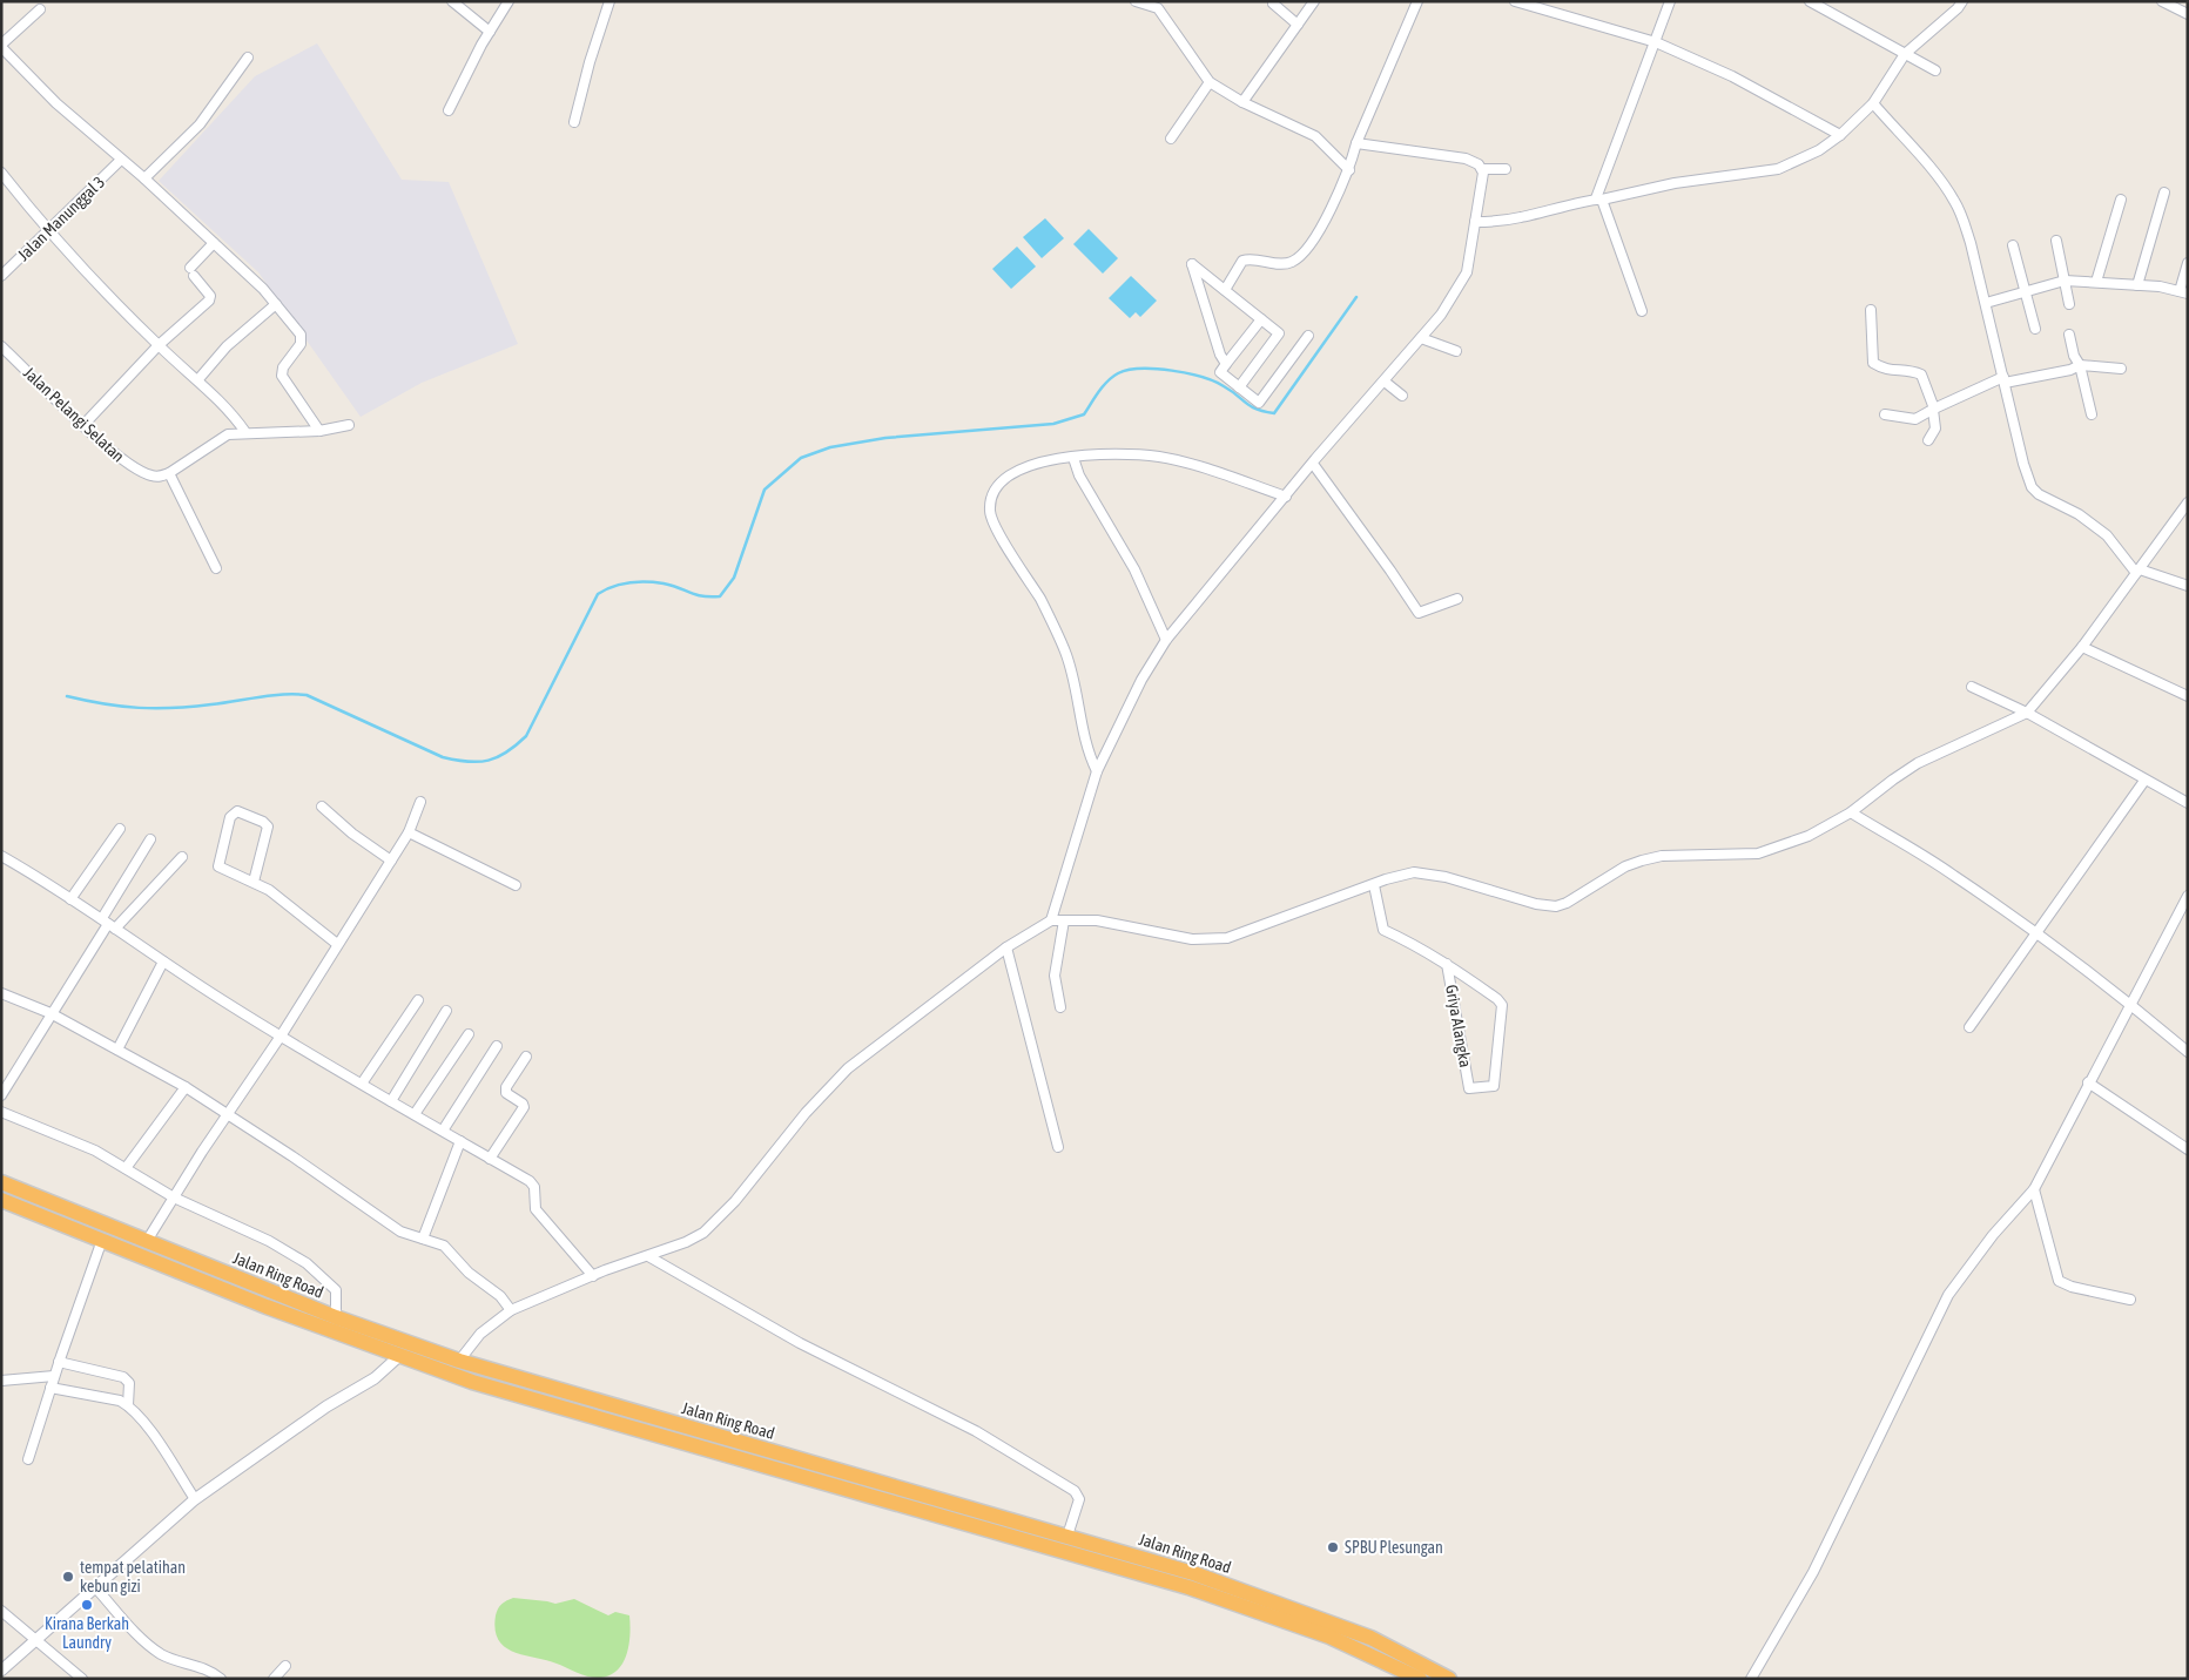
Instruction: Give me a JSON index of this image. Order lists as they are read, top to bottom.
{
  "streets": {
    "highway": ["Jalan Ring Road"],
    "street": ["Jalan Manunggal 3", "Jalan Pelangi Selatan", "Griya Alangka"]
  },
  "places": ["SPBU Plesungan", "tempat pelatihan kebun gizi", "Kirana Berkah Laundry"]
}
